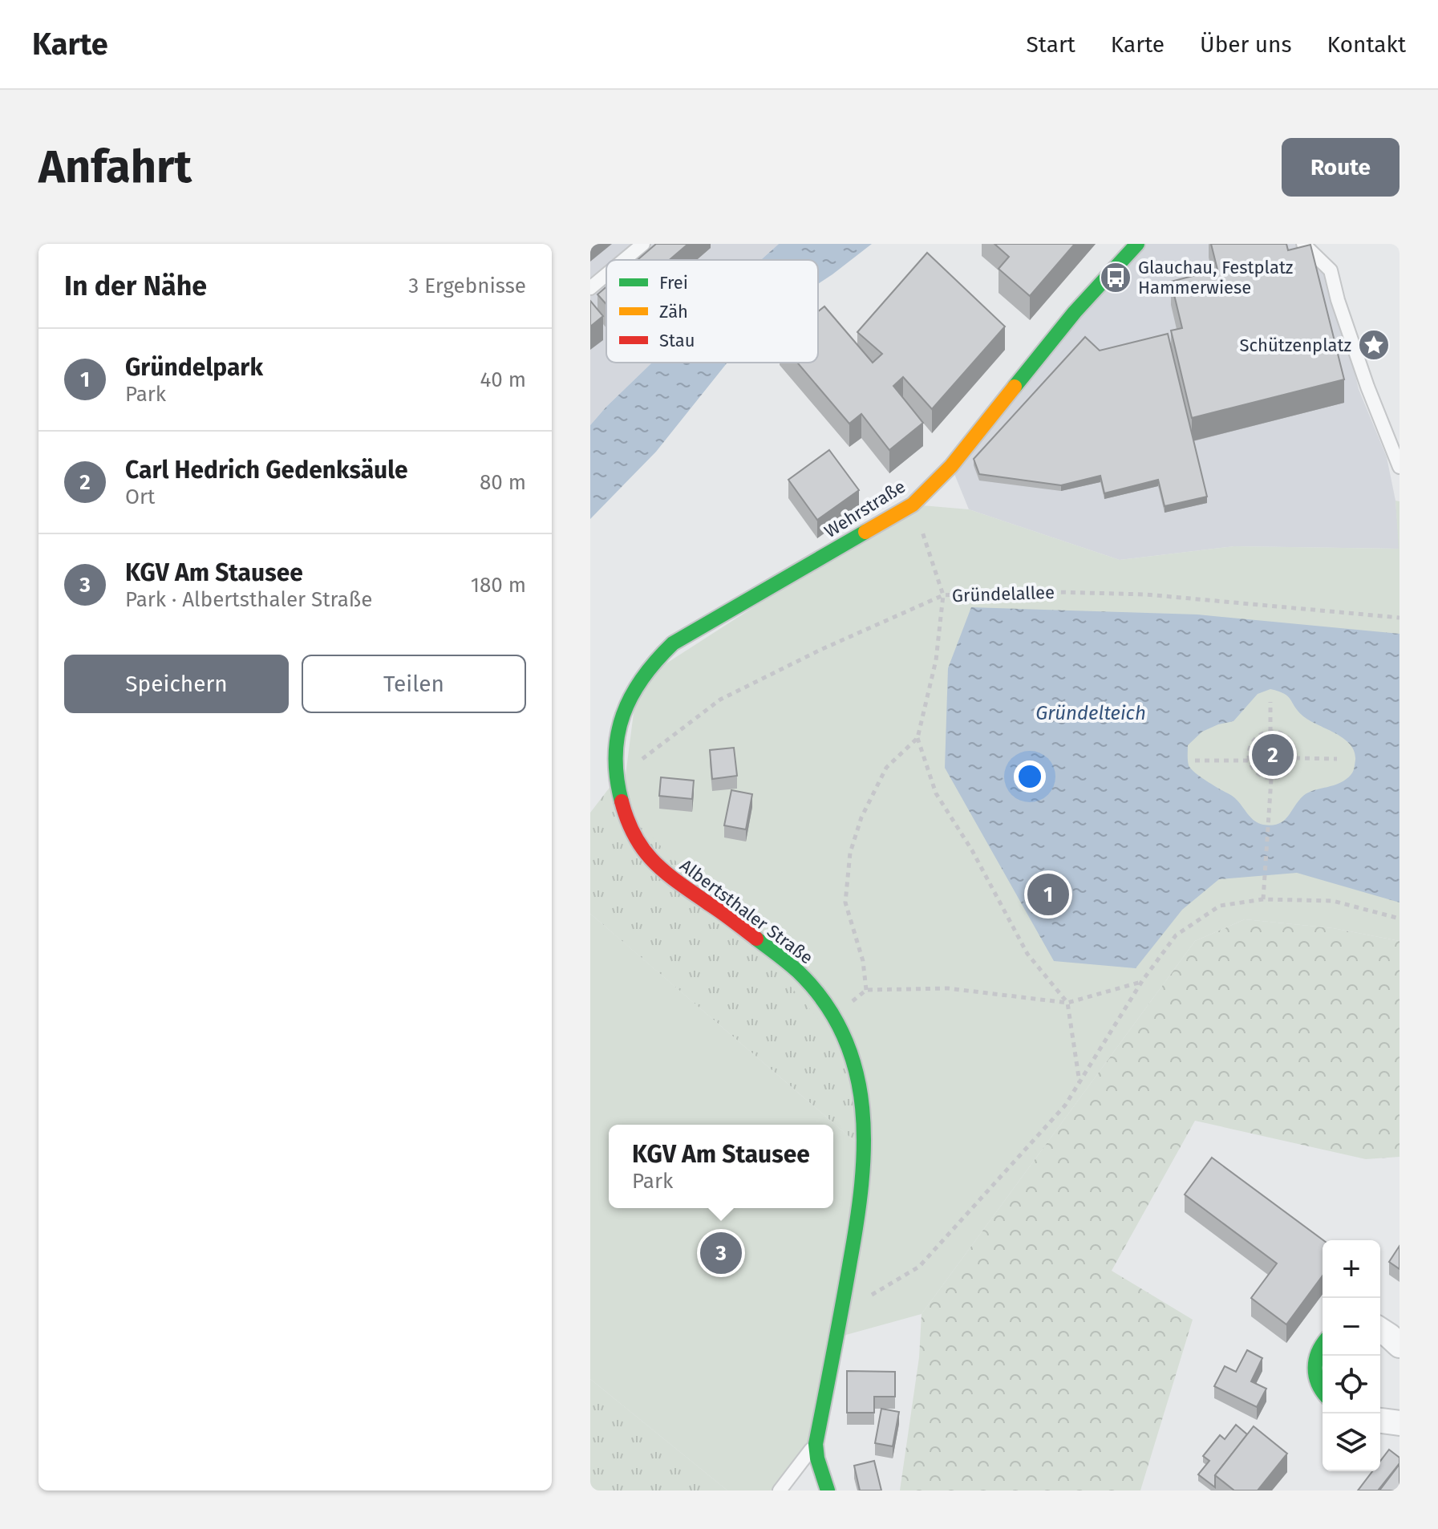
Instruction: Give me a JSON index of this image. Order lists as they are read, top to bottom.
{
  "streets": {
    "street": ["Wehrstraße", "Albertsthaler Straße"],
    "path": ["Gründelallee"]
  },
  "crossings": [
    ["Wehrstraße", "Gründelallee"],
    ["Wehrstraße", "Albertsthaler Straße"],
    ["Gründelallee", "Albertsthaler Straße"]
  ],
  "water": ["Gründelteich"],
  "places": {
    "bus stop": ["Glauchau, Festplatz Hammerwiese"],
    "place": ["Schützenplatz"]
  },
  "legend": ["Frei", "Zäh", "Stau"],
  "page": {
    "header": "Karte",
    "nav": [
      "Start",
      "Karte",
      "Über uns",
      "Kontakt"
    ],
    "buttons": [
      "Route",
      ["Speichern", "Teilen"]
    ],
    "title": "Anfahrt",
    "heading": ["In der Nähe", "3 Ergebnisse"],
    "list": [
      {
        "mark": "1",
        "name": "Gründelpark",
        "note": "Park",
        "value": "40 m"
      },
      {
        "mark": "2",
        "name": "Carl Hedrich Gedenksäule",
        "note": "Ort",
        "value": "80 m"
      },
      {
        "mark": "3",
        "name": "KGV Am Stausee",
        "note": "Park · Albertsthaler Straße",
        "value": "180 m"
      }
    ],
    "pins": ["2", "1", "3"],
    "popup": ["KGV Am Stausee", "Park"],
    "map_buttons": ["+", "−"]
  }
}
